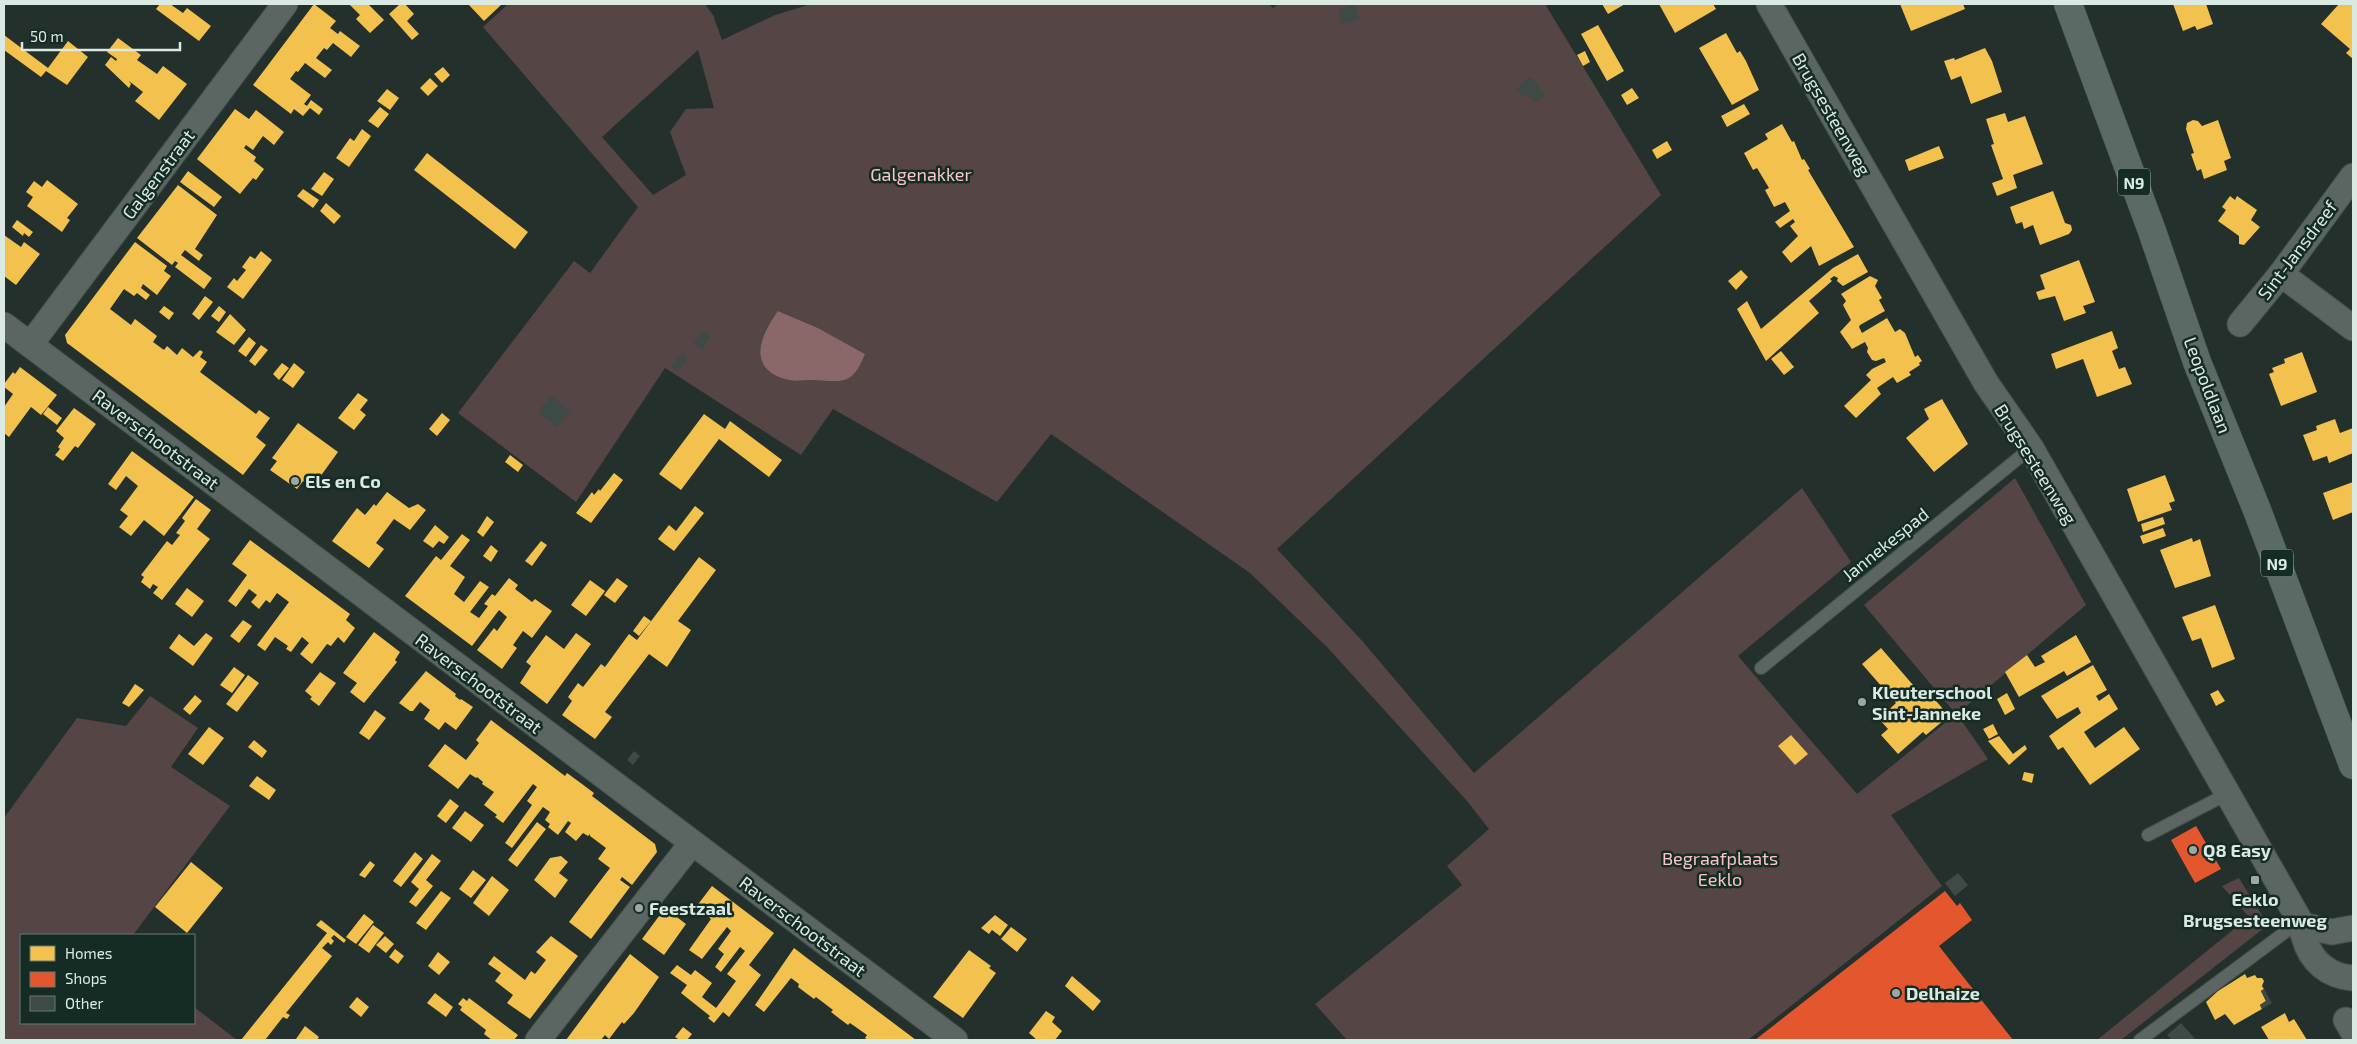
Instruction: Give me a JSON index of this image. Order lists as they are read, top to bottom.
{
  "streets": {
    "main road": ["N9", "Leopoldlaan"],
    "street": [
      "Brugsesteenweg",
      "Galgenstraat",
      "Sint-Jansdreef",
      "Raverschootstraat"
    ],
    "lane": ["Jannekespad"]
  },
  "crossings": [
    ["Brugsesteenweg", "Jannekespad"],
    ["Galgenstraat", "Raverschootstraat"]
  ],
  "parks": ["Galgenakker", "Begraafplaats Eeklo"],
  "places": {
    "other": [
      "Els en Co",
      "Kleuterschool Sint-Janneke",
      "Q8 Easy",
      "Feestzaal",
      "Delhaize"
    ],
    "transit": ["Eeklo Brugsesteenweg"]
  },
  "legend": ["Homes", "Shops", "Other"],
  "scale_bar": "50 m"
}
